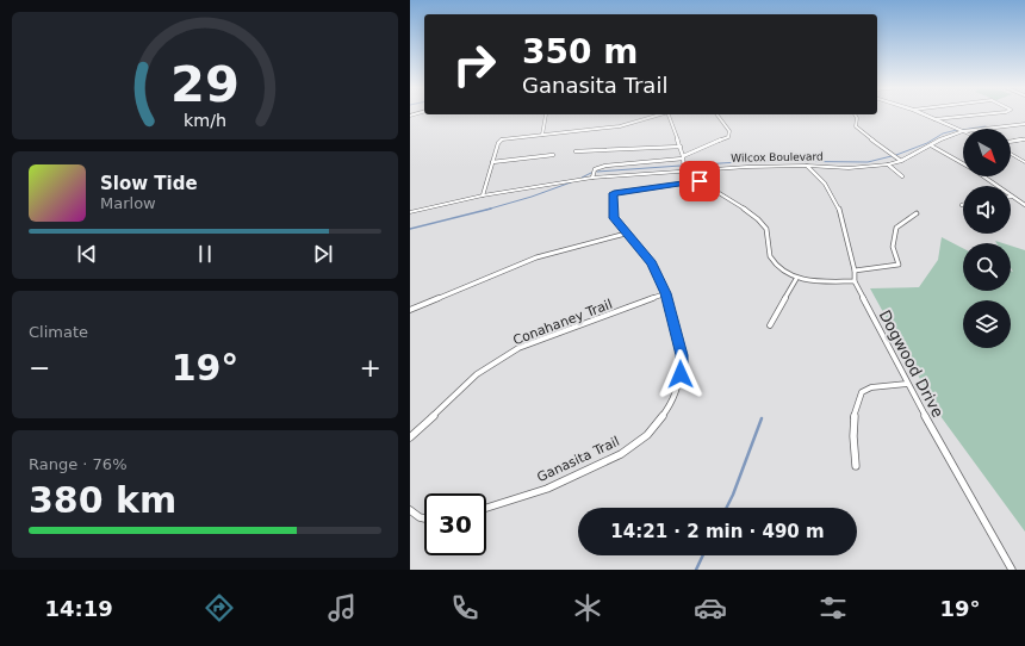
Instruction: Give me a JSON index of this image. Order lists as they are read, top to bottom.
{
  "streets": {
    "main road": ["Wilcox Boulevard"],
    "street": ["Conahaney Trail", "Dogwood Drive", "Ganasita Trail"]
  },
  "crossings": [
    ["Wilcox Boulevard", "Dogwood Drive"],
    ["Conahaney Trail", "Ganasita Trail"]
  ],
  "north": "bottom right",
  "page": {
    "turn": ["350 m", "Ganasita Trail"],
    "song": ["Slow Tide", "Marlow"],
    "tile": [
      "Climate",
      ["Range · 76%", "380 km"]
    ],
    "heat": ["−", "19°", "+"],
    "limit": "30",
    "trip": "14:21 · 2 min · 490 m",
    "tabs": ["14:19", "19°"],
    "gauge": ["29", "km/h"]
  }
}
